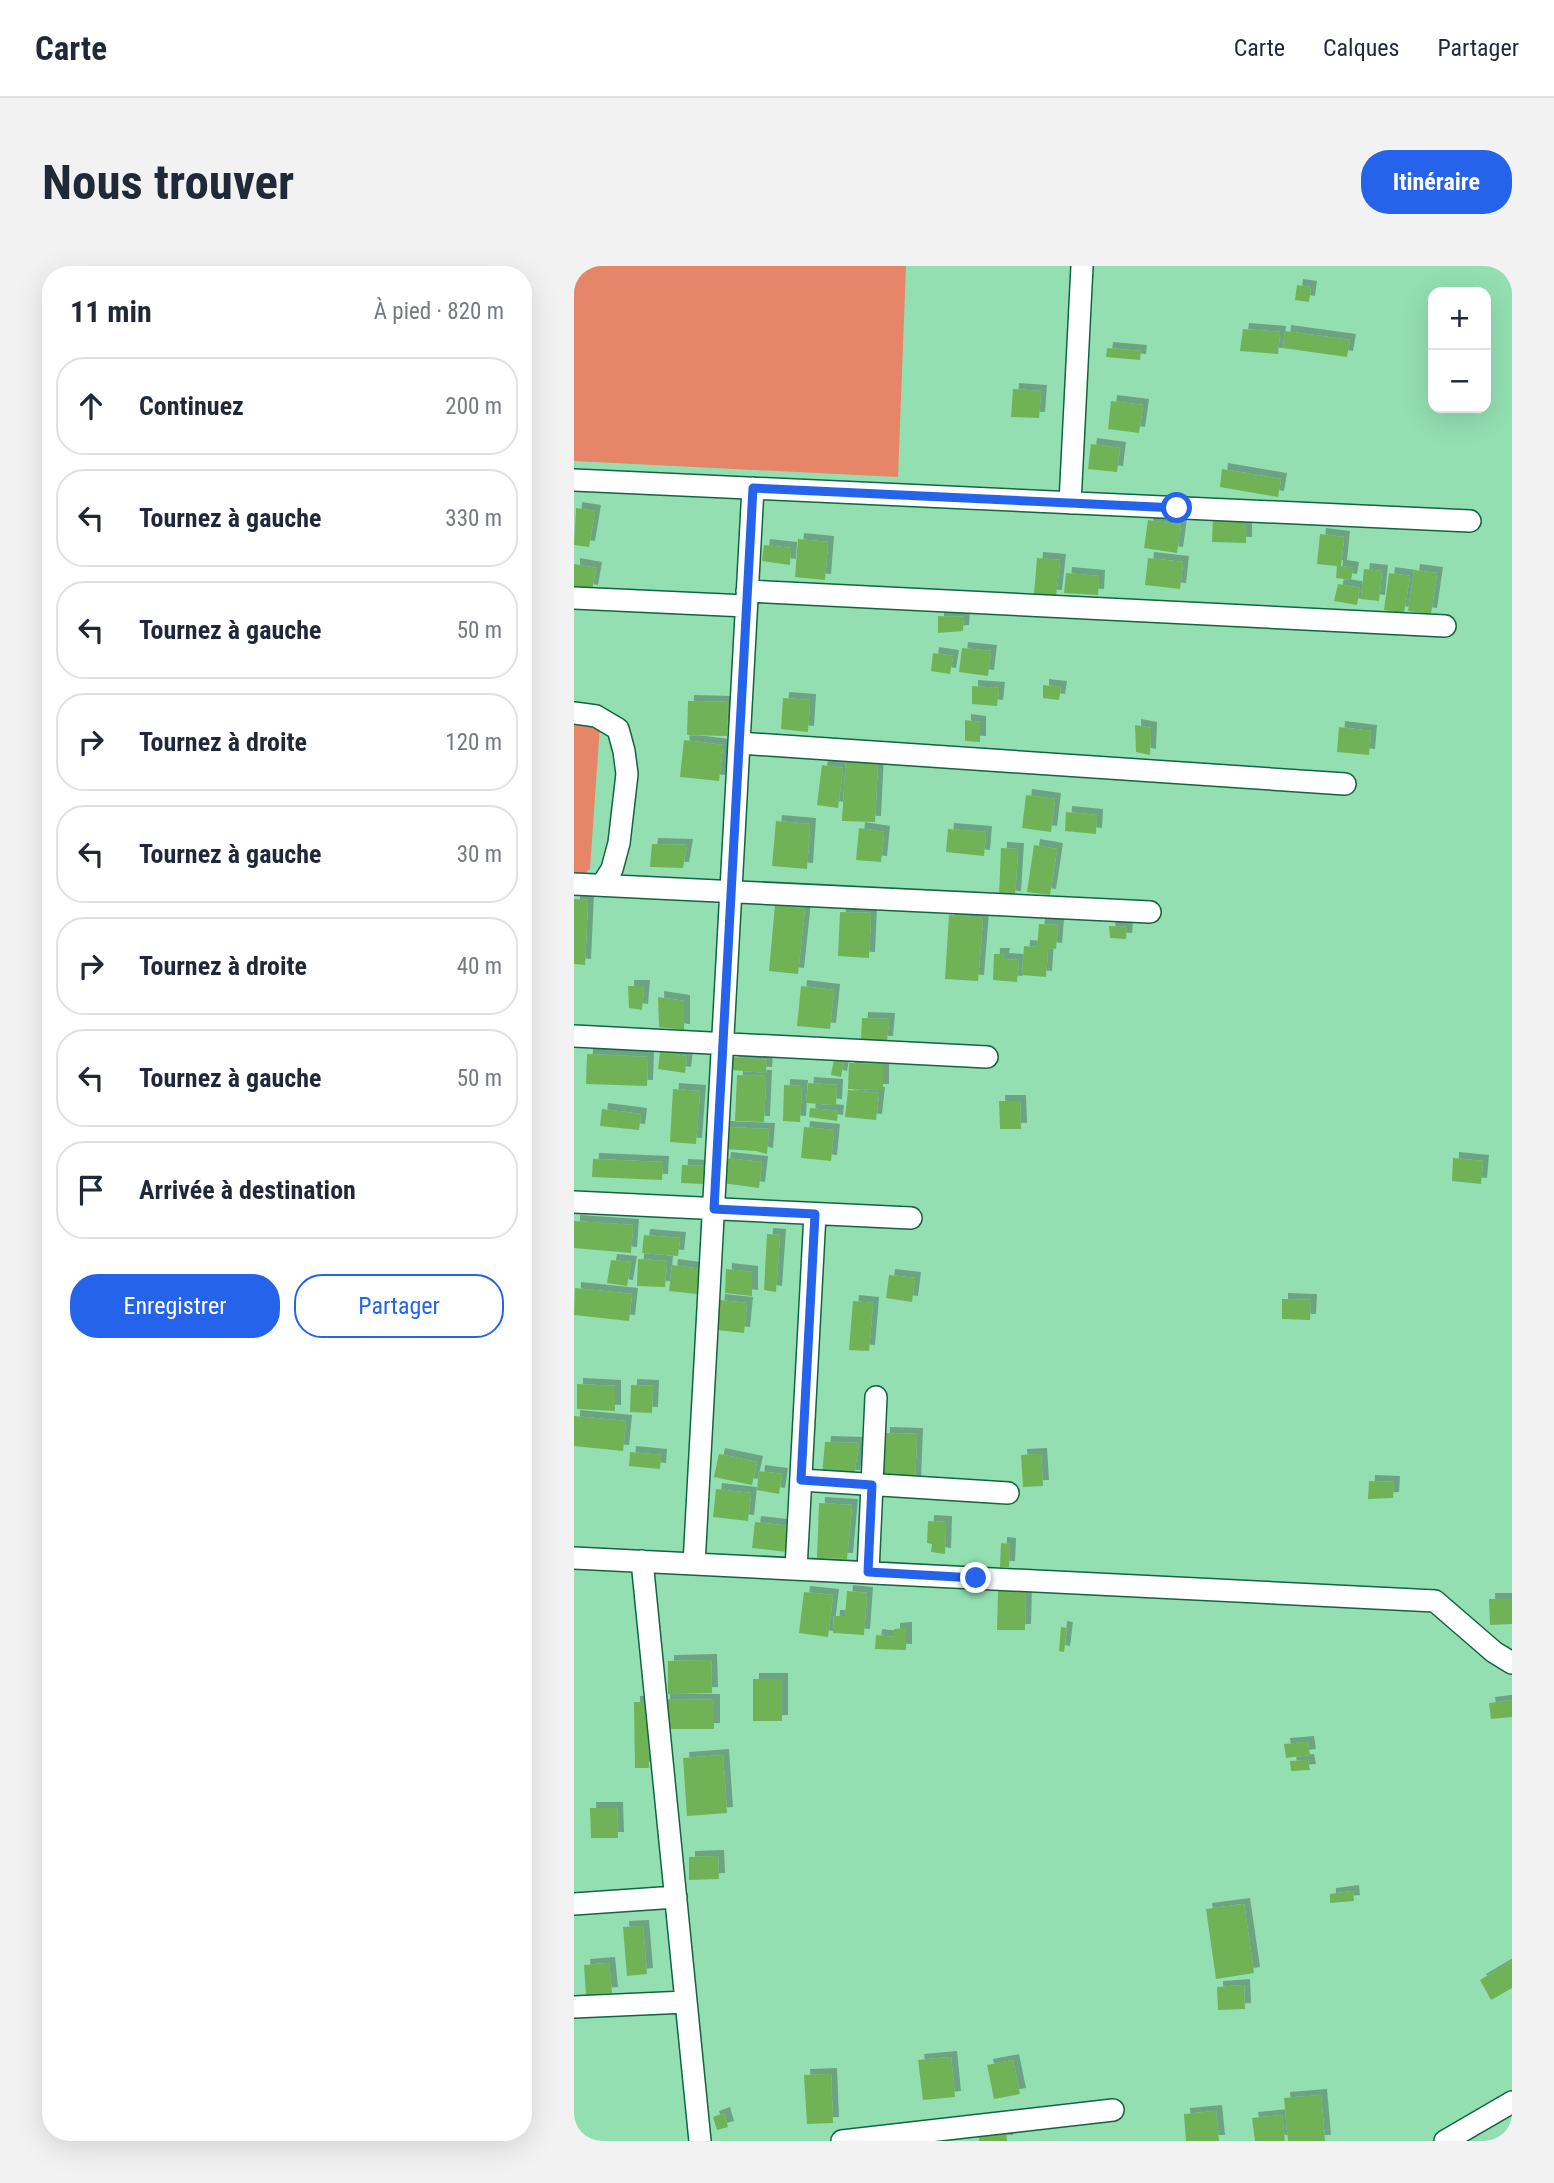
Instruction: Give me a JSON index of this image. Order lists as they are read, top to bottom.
{
  "page": {
    "header": "Carte",
    "nav": ["Carte", "Calques", "Partager"],
    "buttons": [
      "Itinéraire",
      ["Enregistrer", "Partager"]
    ],
    "title": "Nous trouver",
    "heading": ["11 min", "À pied · 820 m"],
    "map_buttons": ["+", "−"],
    "list": [
      ["Continuez", "200 m"],
      ["Tournez à gauche", "330 m"],
      ["Tournez à gauche", "50 m"],
      ["Tournez à droite", "120 m"],
      ["Tournez à gauche", "30 m"],
      ["Tournez à droite", "40 m"],
      ["Tournez à gauche", "50 m"],
      "Arrivée à destination"
    ]
  }
}
